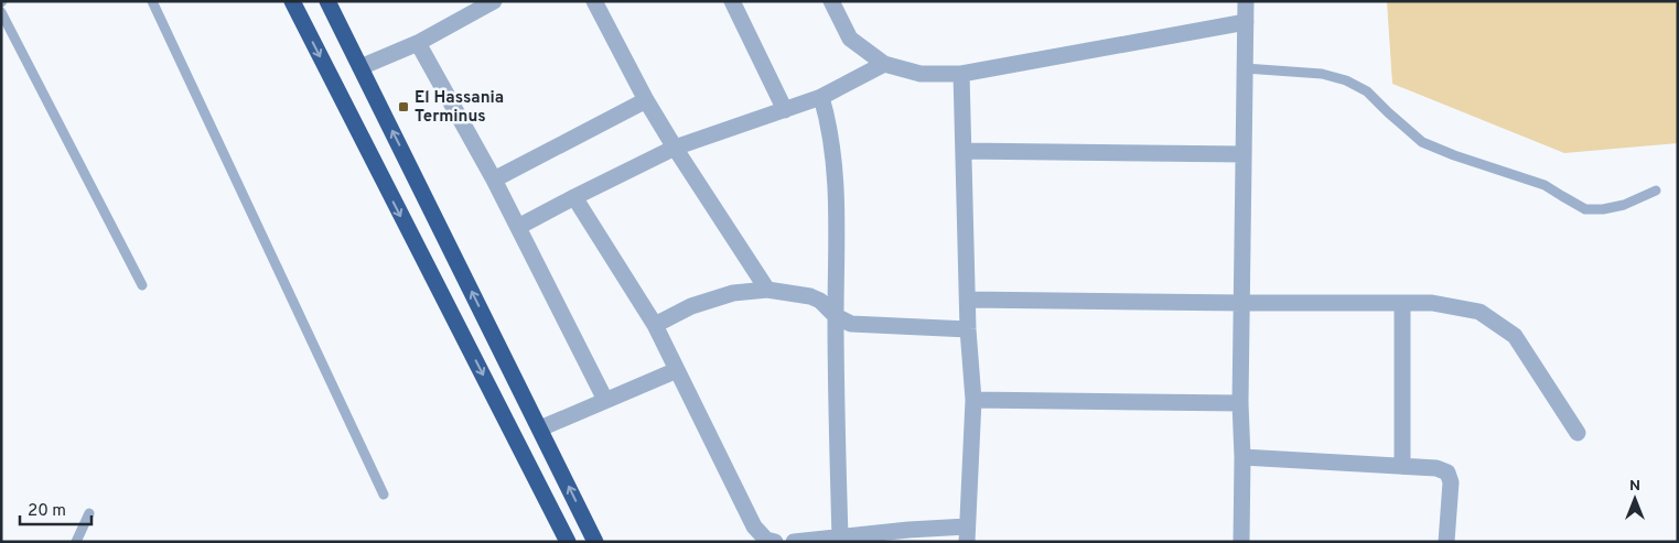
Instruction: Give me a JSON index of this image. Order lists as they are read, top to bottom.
{
  "places": {
    "transit": ["El Hassania Terminus"]
  },
  "scale_bar": "20 m",
  "north": "top"
}
